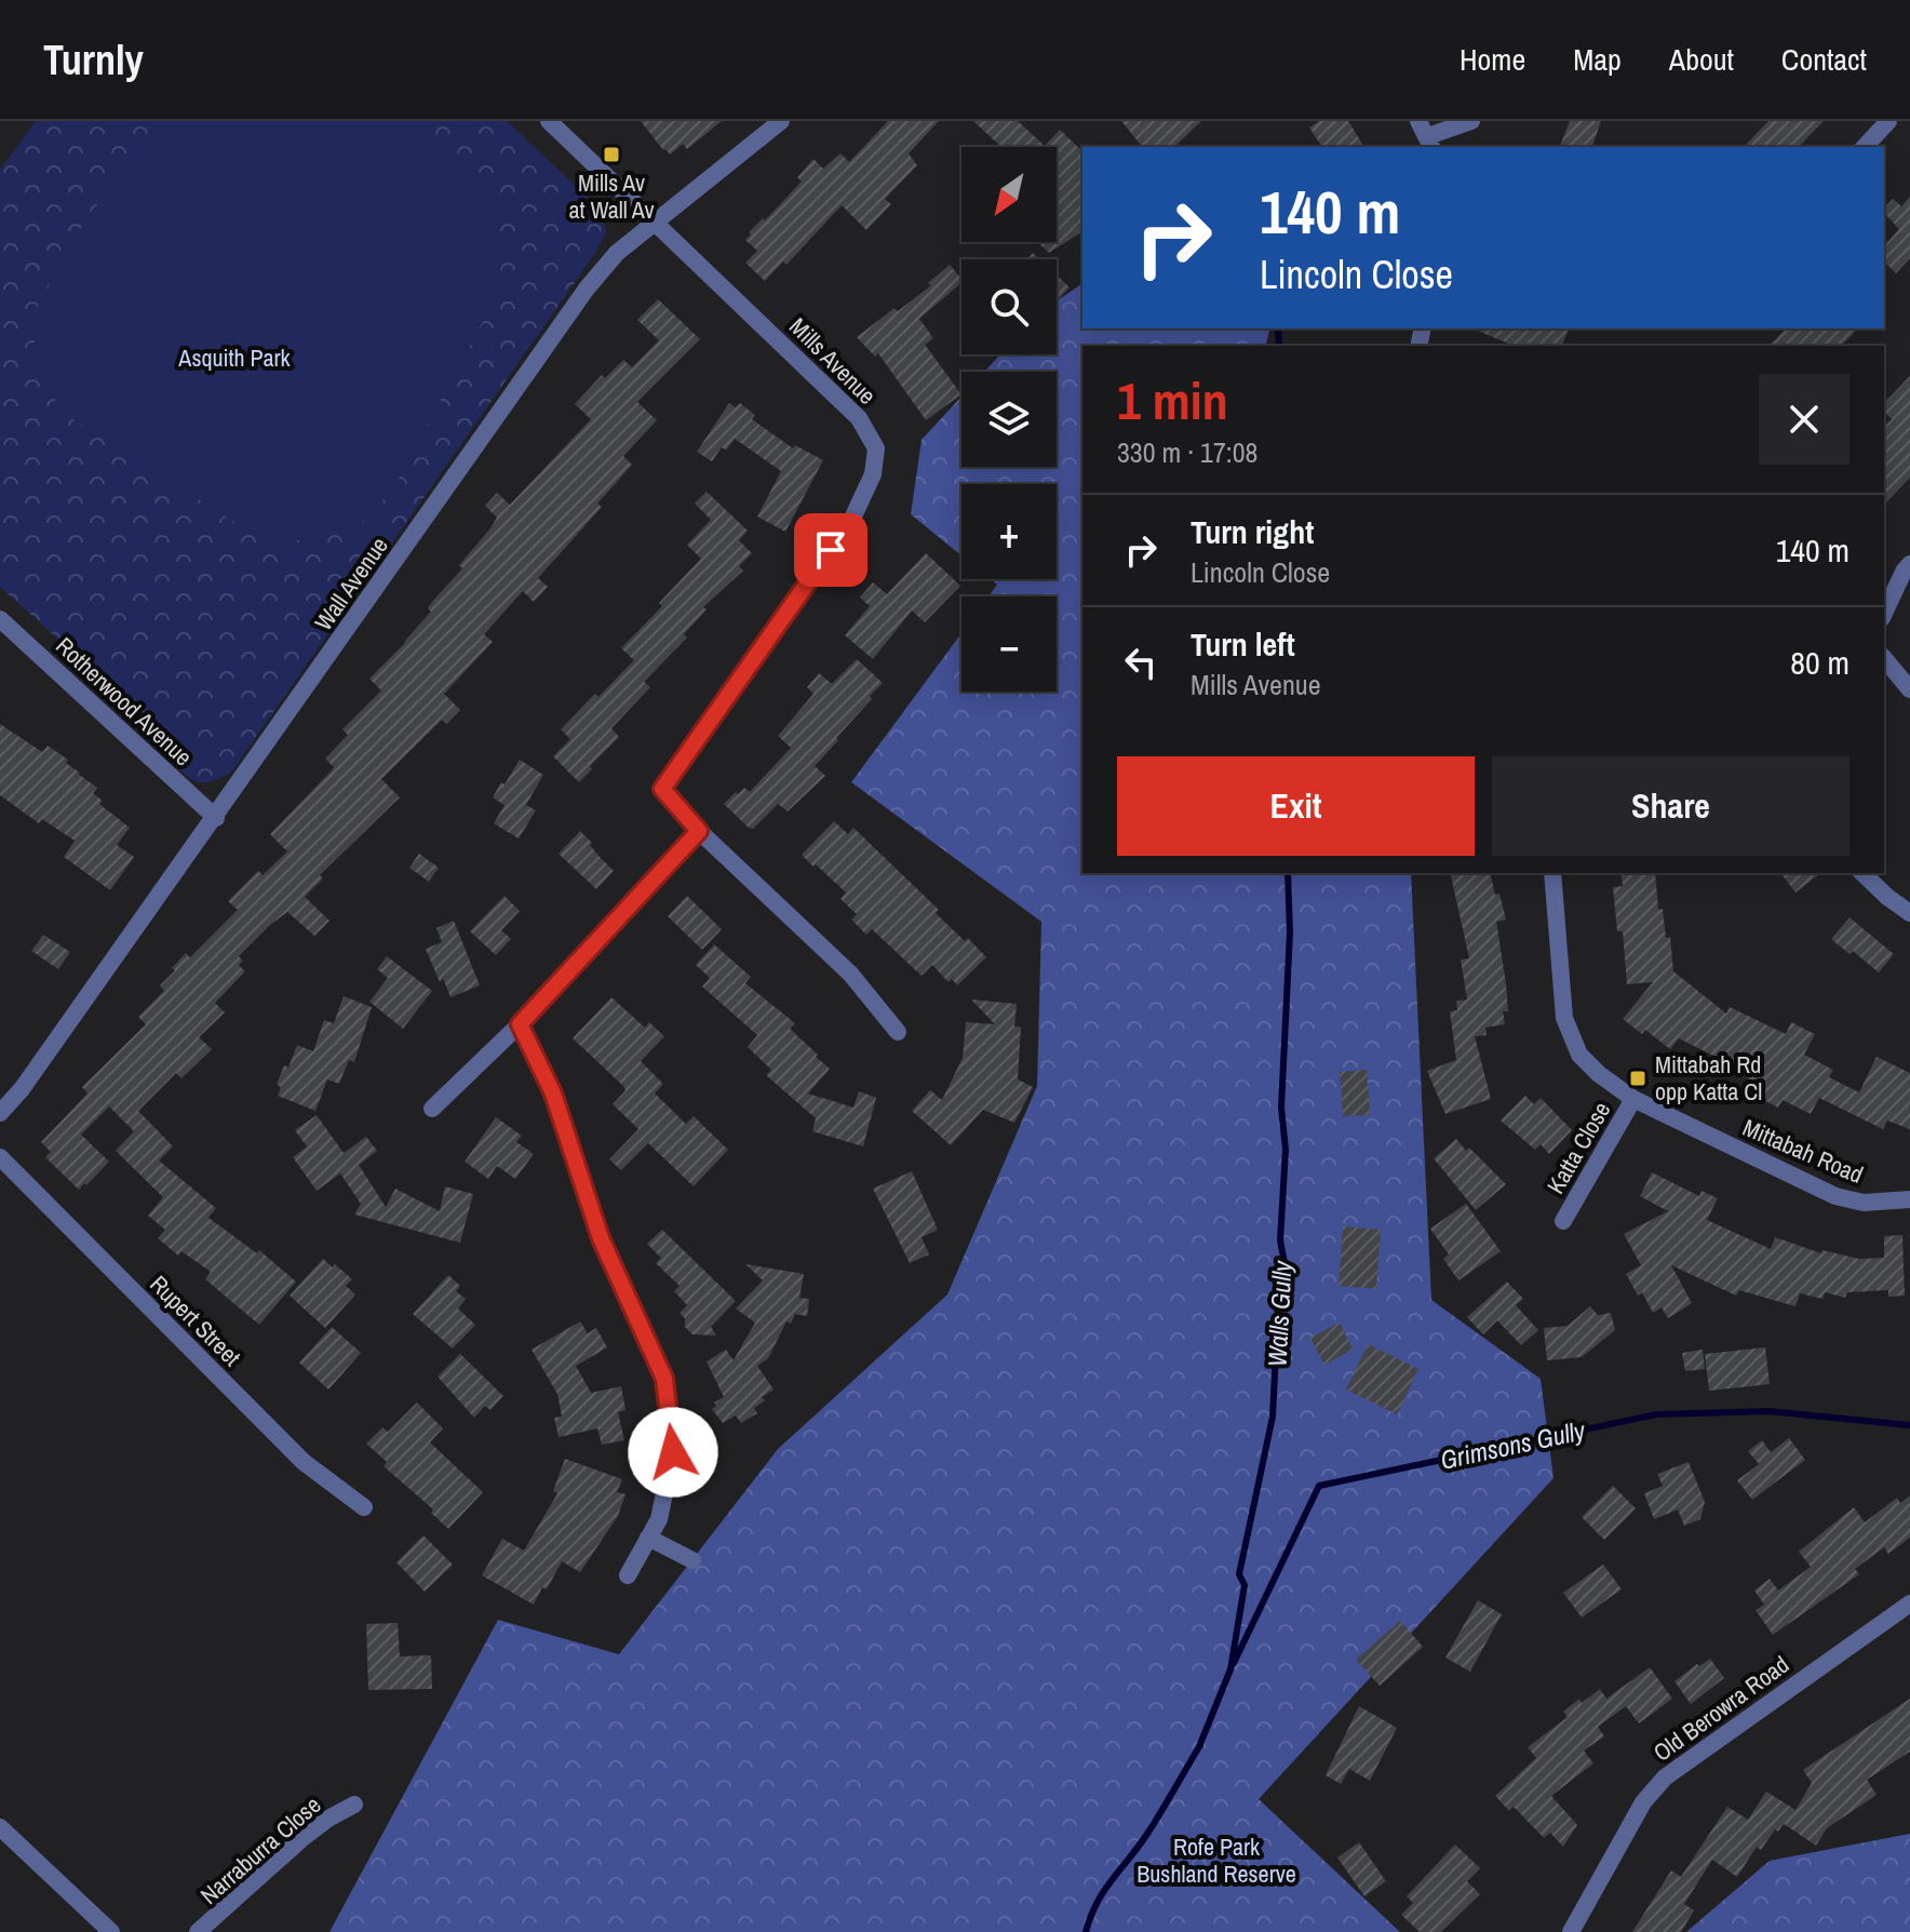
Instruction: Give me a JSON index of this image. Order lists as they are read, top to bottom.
{
  "streets": {
    "street": [
      "Mills Avenue",
      "Wall Avenue",
      "Rotherwood Avenue",
      "Katta Close",
      "Mittabah Road",
      "Rupert Street",
      "Old Berowra Road",
      "Narraburra Close"
    ]
  },
  "crossings": [
    ["Mills Avenue", "Wall Avenue"],
    ["Wall Avenue", "Rotherwood Avenue"],
    ["Katta Close", "Mittabah Road"]
  ],
  "water": ["Walls Gully", "Grimsons Gully"],
  "parks": ["Asquith Park", "Rofe Park Bushland Reserve"],
  "places": {
    "transit": ["Mills Av at Wall Av", "Mittabah Rd opp Katta Cl"]
  },
  "north": "bottom left",
  "page": {
    "header": "Turnly",
    "nav": [
      "Home",
      "Map",
      "About",
      "Contact"
    ],
    "map_buttons": ["+", "−"],
    "turn": ["140 m", "Lincoln Close"],
    "heading": ["1 min", "330 m · 17:08"],
    "list": [
      {
        "name": "Turn right",
        "note": "Lincoln Close",
        "value": "140 m"
      },
      {
        "name": "Turn left",
        "note": "Mills Avenue",
        "value": "80 m"
      }
    ],
    "buttons": ["Exit", "Share"]
  }
}
